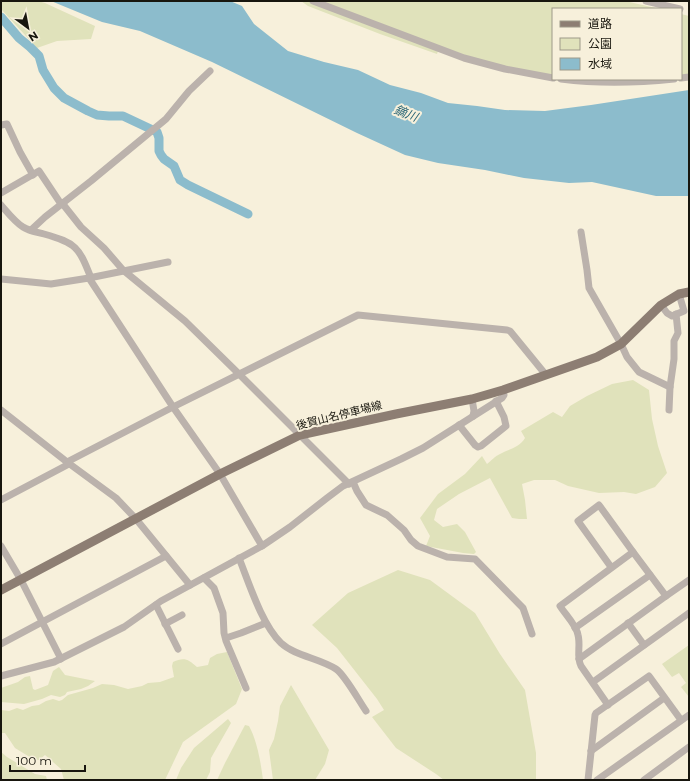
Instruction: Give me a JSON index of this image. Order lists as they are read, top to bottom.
{
  "streets": {
    "main road": ["後賀山名停車場線"]
  },
  "water": ["鏑川"],
  "legend": ["道路", "公園", "水域"],
  "scale_bar": "100 m",
  "north": "bottom right"
}
